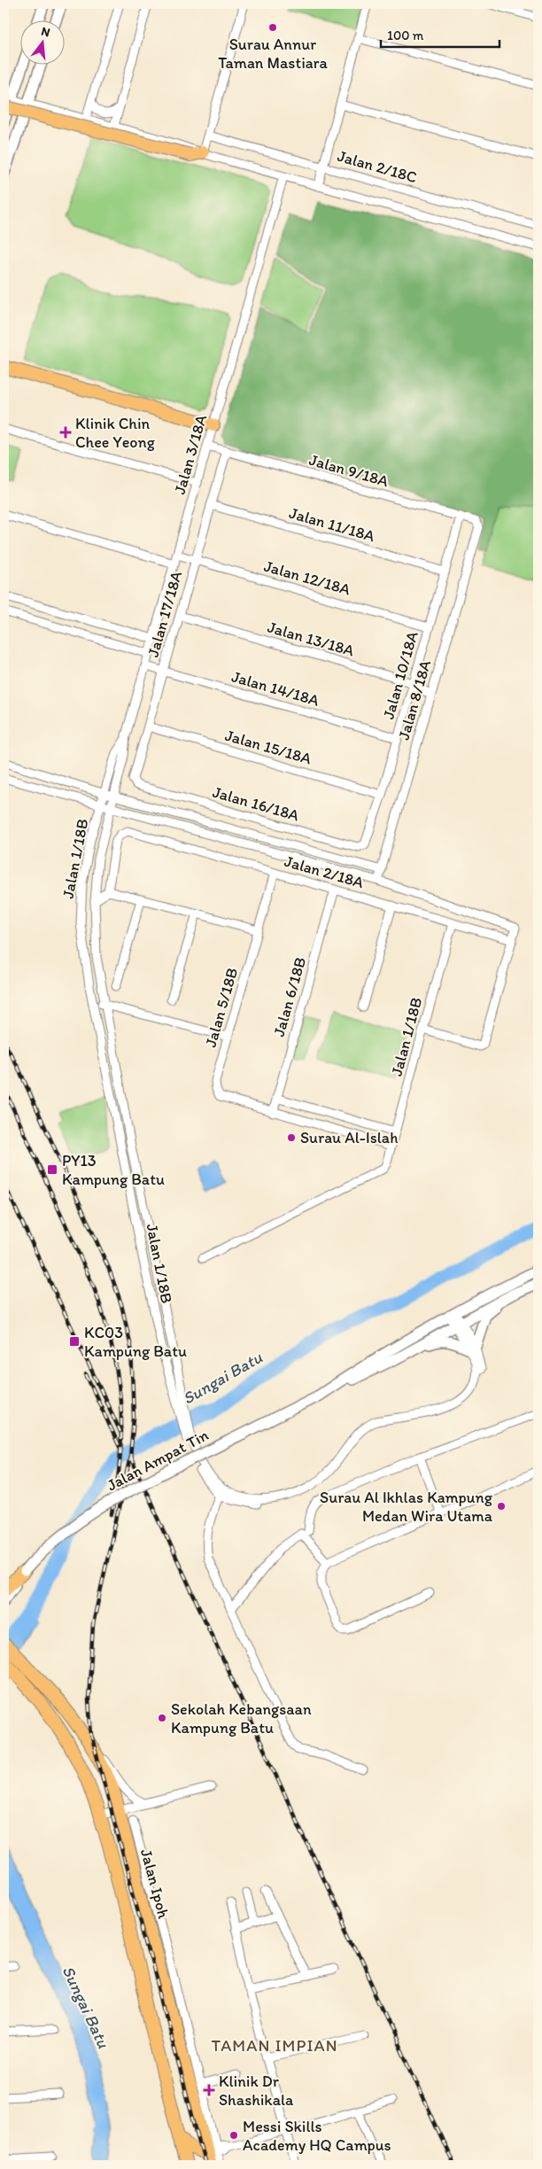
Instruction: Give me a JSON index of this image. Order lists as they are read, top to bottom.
{
  "streets": {
    "main road": ["Jalan Ipoh"],
    "street": [
      "Jalan 2/18C",
      "Jalan 3/18A",
      "Jalan 9/18A",
      "Jalan 11/18A",
      "Jalan 12/18A",
      "Jalan 17/18A",
      "Jalan 13/18A",
      "Jalan 10/18A",
      "Jalan 14/18A",
      "Jalan 8/18A",
      "Jalan 15/18A",
      "Jalan 16/18A",
      "Jalan 1/18B",
      "Jalan 2/18A",
      "Jalan 6/18B",
      "Jalan 5/18B",
      "Jalan Ampat Tin"
    ]
  },
  "crossings": [
    ["Jalan 3/18A", "Jalan 9/18A"],
    ["Jalan 3/18A", "Jalan 12/18A"],
    ["Jalan 3/18A", "Jalan 14/18A"],
    ["Jalan 3/18A", "Jalan 1/18B"],
    ["Jalan 3/18A", "Jalan 2/18A"],
    ["Jalan 9/18A", "Jalan 17/18A"],
    ["Jalan 9/18A", "Jalan 10/18A"],
    ["Jalan 9/18A", "Jalan 8/18A"],
    ["Jalan 11/18A", "Jalan 17/18A"],
    ["Jalan 11/18A", "Jalan 10/18A"],
    ["Jalan 12/18A", "Jalan 17/18A"],
    ["Jalan 12/18A", "Jalan 10/18A"],
    ["Jalan 17/18A", "Jalan 13/18A"],
    ["Jalan 17/18A", "Jalan 14/18A"],
    ["Jalan 17/18A", "Jalan 15/18A"],
    ["Jalan 17/18A", "Jalan 16/18A"],
    ["Jalan 13/18A", "Jalan 10/18A"],
    ["Jalan 13/18A", "Jalan 8/18A"],
    ["Jalan 10/18A", "Jalan 14/18A"],
    ["Jalan 10/18A", "Jalan 15/18A"],
    ["Jalan 10/18A", "Jalan 16/18A"],
    ["Jalan 8/18A", "Jalan 2/18A"],
    ["Jalan 1/18B", "Jalan 2/18A"],
    ["Jalan 2/18A", "Jalan 6/18B"],
    ["Jalan 2/18A", "Jalan 5/18B"],
    ["Jalan 6/18B", "Jalan 5/18B"]
  ],
  "districts": ["TAMAN IMPIAN"],
  "water": ["Sungai Batu"],
  "places": {
    "other": [
      "Surau Annur Taman Mastiara",
      "Surau Al-Islah",
      "Surau Al Ikhlas Kampung Medan Wira Utama",
      "Sekolah Kebangsaan Kampung Batu",
      "Messi Skills Academy HQ Campus"
    ],
    "health": ["Klinik Chin Chee Yeong", "Klinik Dr Shashikala"],
    "transit": ["PY13 Kampung Batu", "KC03 Kampung Batu"]
  },
  "scale_bar": "100 m",
  "north": "top"
}
